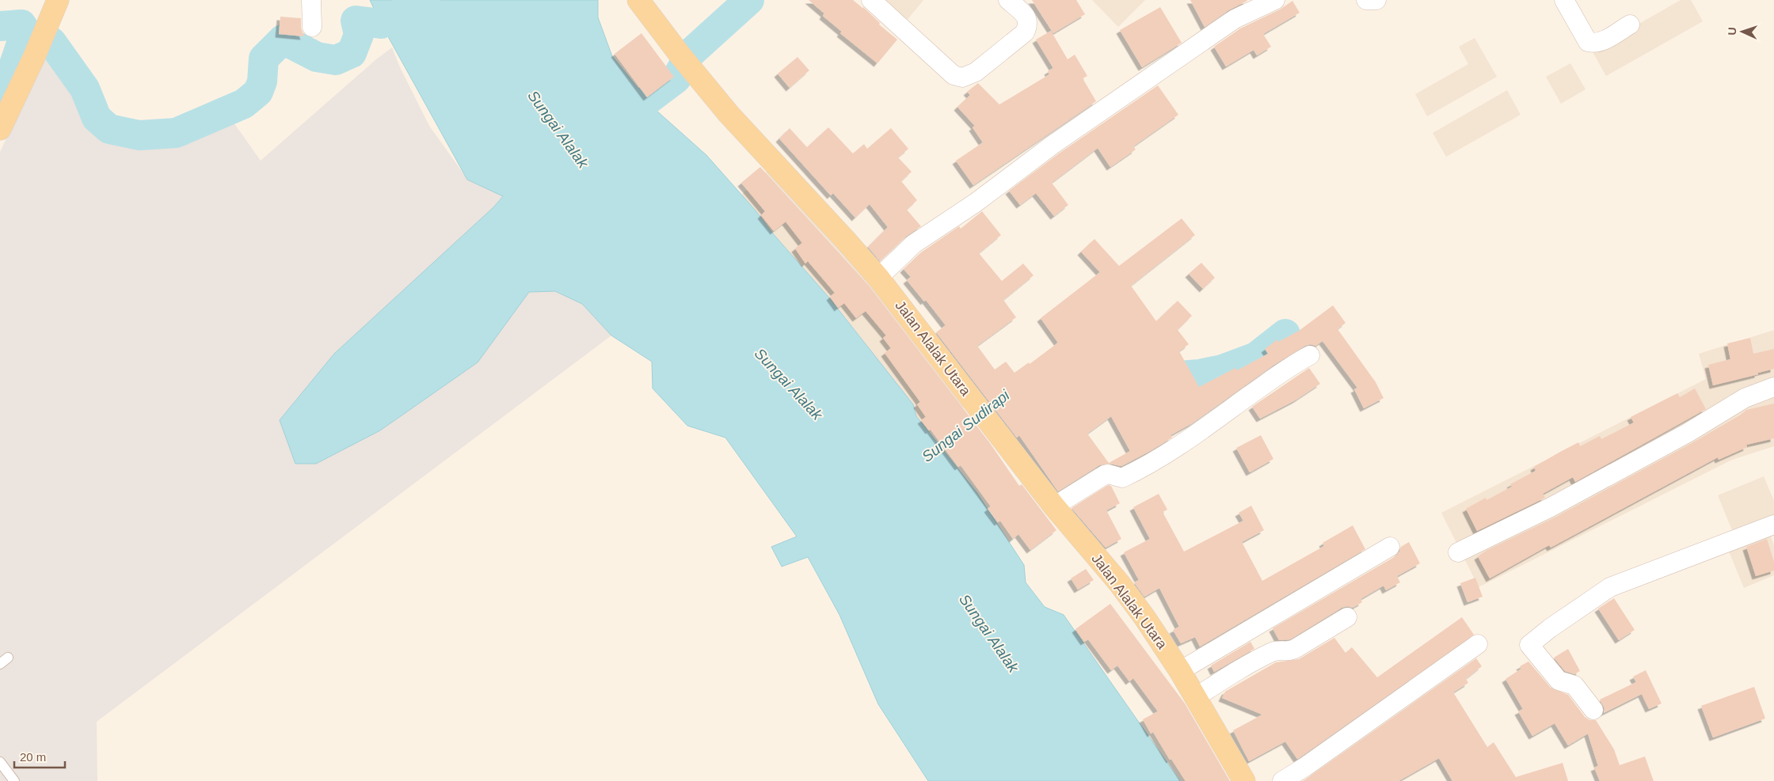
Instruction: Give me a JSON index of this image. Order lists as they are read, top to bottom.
{
  "streets": {
    "main road": ["Jalan Alalak Utara"]
  },
  "water": ["Sungai Alalak", "Sungai Sudirapi"],
  "scale_bar": "20 m",
  "north": "left"
}
